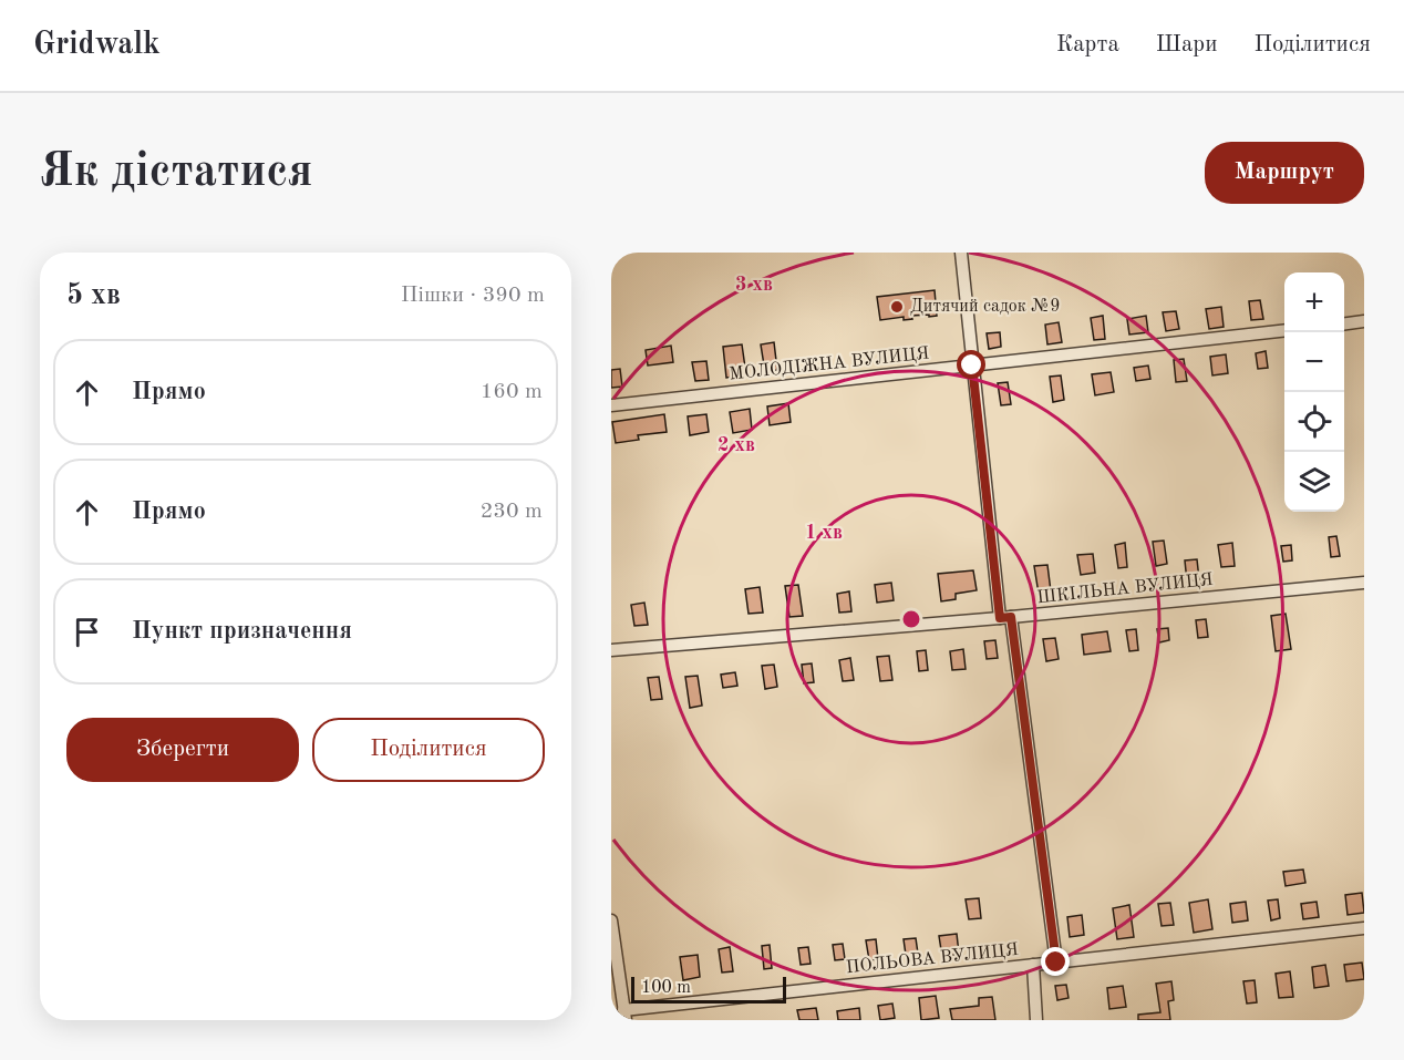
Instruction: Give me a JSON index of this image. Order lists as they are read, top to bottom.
{
  "streets": {
    "street": ["МОЛОДІЖНА ВУЛИЦЯ", "ШКІЛЬНА ВУЛИЦЯ", "ПОЛЬОВА ВУЛИЦЯ"]
  },
  "places": ["Дитячий садок №9"],
  "scale_bar": "100 m",
  "page": {
    "header": "Gridwalk",
    "nav": ["Карта", "Шари", "Поділитися"],
    "buttons": [
      "Маршрут",
      ["Зберегти", "Поділитися"]
    ],
    "title": "Як дістатися",
    "heading": ["5 хв", "Пішки · 390 m"],
    "map_buttons": ["+", "−"],
    "list": [
      ["Прямо", "160 m"],
      ["Прямо", "230 m"],
      "Пункт призначення"
    ],
    "scale": "100 m"
  },
  "rings": ["3 хв", "2 хв", "1 хв"]
}
